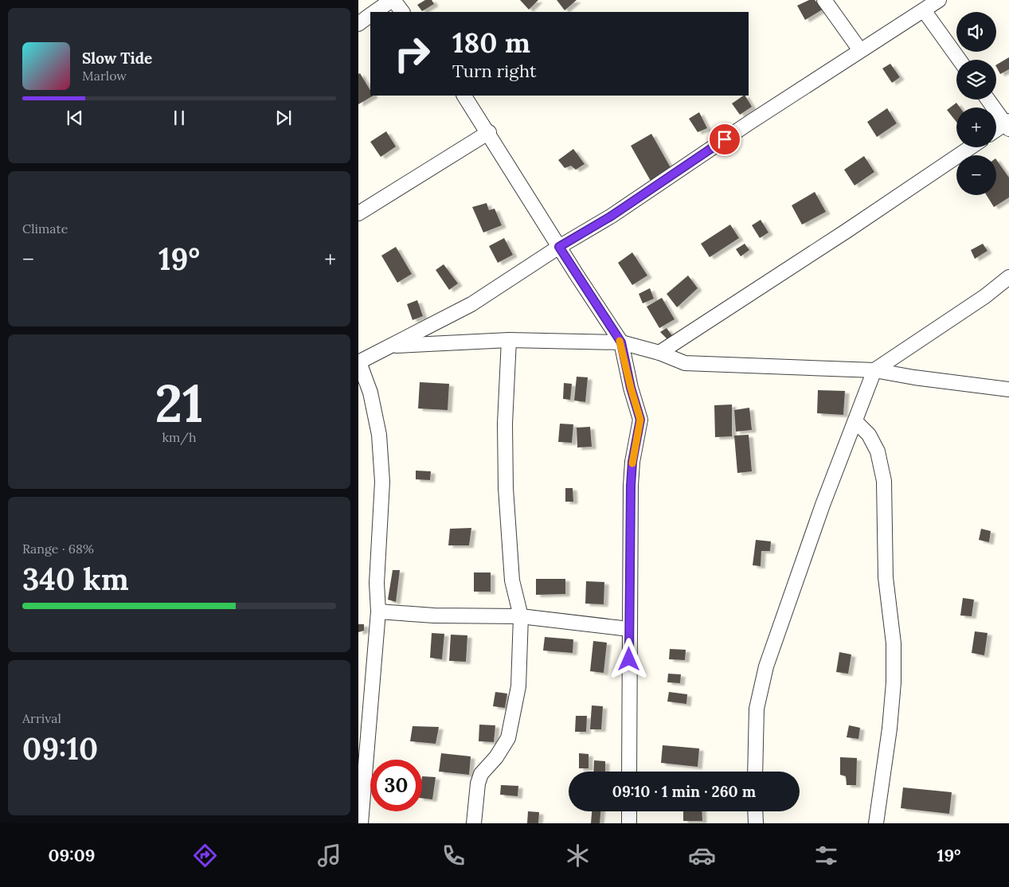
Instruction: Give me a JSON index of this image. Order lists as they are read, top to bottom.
{
  "page": {
    "map_buttons": ["+", "−"],
    "turn": ["180 m", "Turn right"],
    "song": ["Slow Tide", "Marlow"],
    "tile": [
      "Climate",
      ["21", "km/h"],
      ["Range · 68%", "340 km"],
      ["Arrival", "09:10"]
    ],
    "heat": ["−", "19°", "+"],
    "limit": "30",
    "trip": "09:10 · 1 min · 260 m",
    "tabs": ["09:09", "19°"]
  }
}
